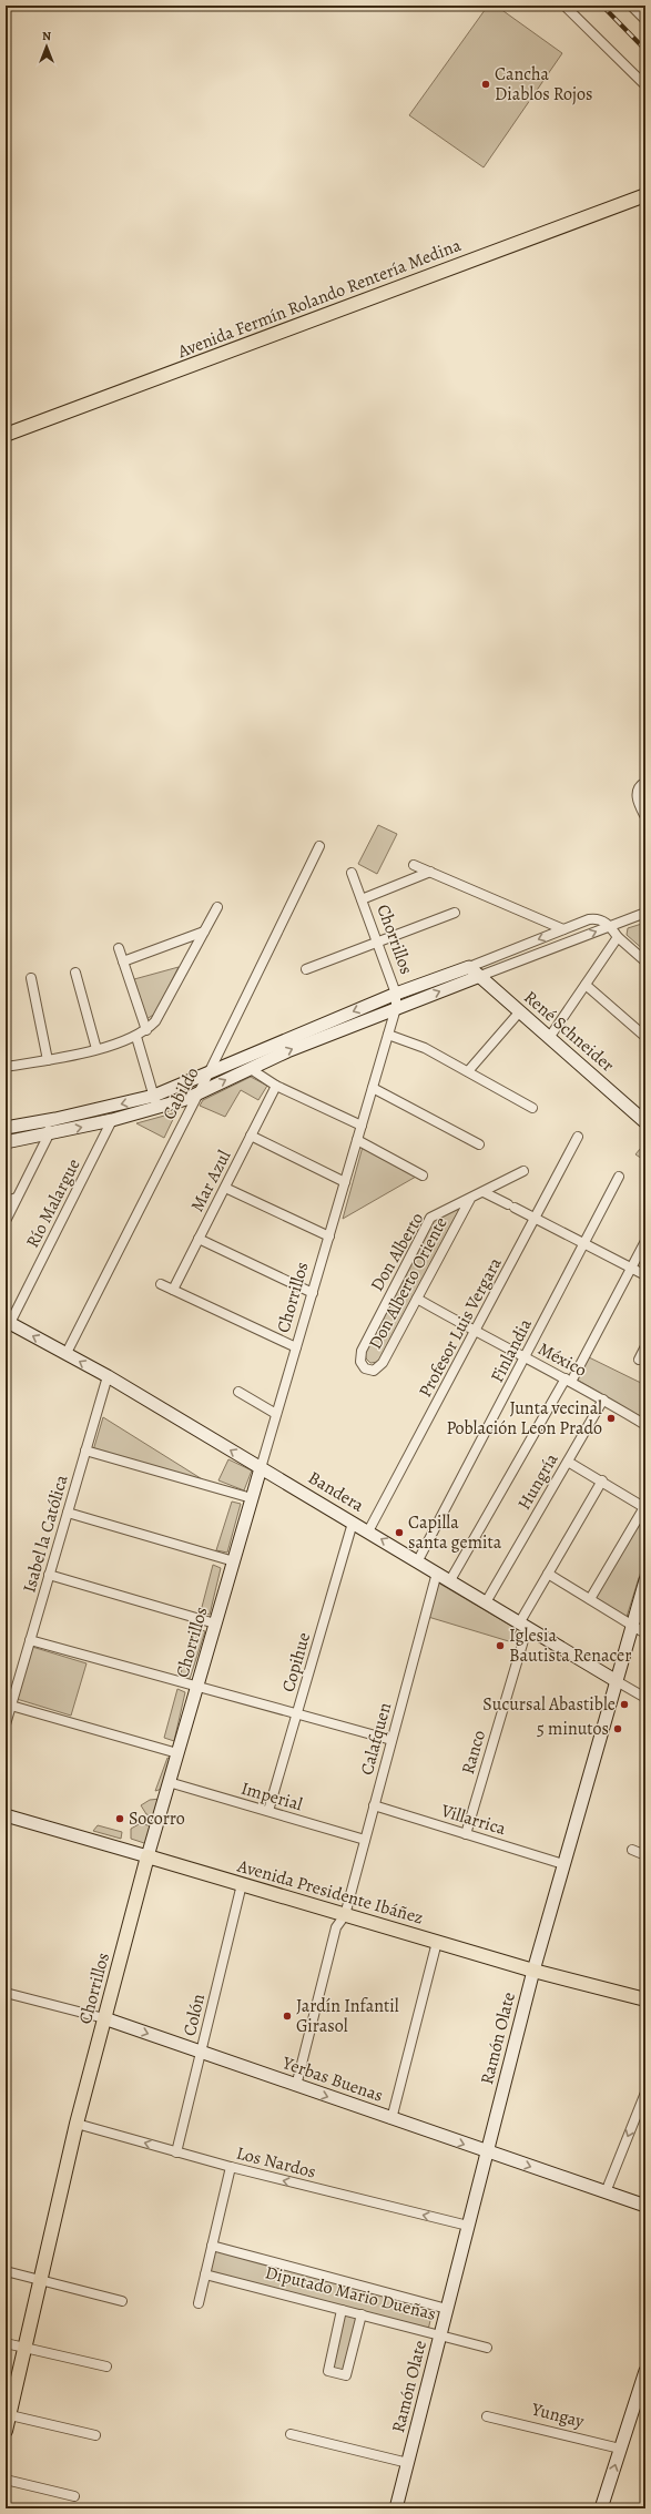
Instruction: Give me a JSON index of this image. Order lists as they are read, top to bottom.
{
  "streets": {
    "main road": ["Avenida Fermín Rolando Rentería Medina", "Chorrillos", "Avenida Presidente Ibáñez"],
    "street": [
      "René Schneider",
      "Cabildo",
      "Mar Azul",
      "Río Malargue",
      "Don Alberto",
      "Don Alberto Oriente",
      "Profesor Luis Vergara",
      "Finlandia",
      "México",
      "Hungría",
      "Bandera",
      "Isabel la Católica",
      "Copihue",
      "Calafquen",
      "Ranco",
      "Imperial",
      "Villarrica",
      "Colón",
      "Ramón Olate",
      "Yerbas Buenas",
      "Los Nardos",
      "Diputado Mario Dueñas",
      "Yungay"
    ]
  },
  "crossings": [
    ["Chorrillos", "Bandera"],
    ["Chorrillos", "Imperial"],
    ["Chorrillos", "Avenida Presidente Ibáñez"],
    ["Chorrillos", "Yerbas Buenas"],
    ["Chorrillos", "Los Nardos"],
    ["Cabildo", "Bandera"],
    ["Río Malargue", "Bandera"],
    ["Don Alberto", "Don Alberto Oriente"],
    ["Don Alberto Oriente", "México"],
    ["Profesor Luis Vergara", "México"],
    ["Profesor Luis Vergara", "Bandera"],
    ["Finlandia", "México"],
    ["Finlandia", "Bandera"],
    ["México", "Hungría"],
    ["Hungría", "Bandera"],
    ["Bandera", "Isabel la Católica"],
    ["Bandera", "Copihue"],
    ["Bandera", "Calafquen"],
    ["Bandera", "Ranco"],
    ["Bandera", "Ramón Olate"],
    ["Copihue", "Imperial"],
    ["Calafquen", "Imperial"],
    ["Calafquen", "Villarrica"],
    ["Calafquen", "Avenida Presidente Ibáñez"],
    ["Calafquen", "Yerbas Buenas"],
    ["Ranco", "Villarrica"],
    ["Villarrica", "Ramón Olate"],
    ["Avenida Presidente Ibáñez", "Colón"],
    ["Avenida Presidente Ibáñez", "Ramón Olate"],
    ["Colón", "Yerbas Buenas"],
    ["Colón", "Los Nardos"],
    ["Ramón Olate", "Yerbas Buenas"],
    ["Ramón Olate", "Los Nardos"],
    ["Ramón Olate", "Diputado Mario Dueñas"]
  ],
  "one_way": ["Yerbas Buenas", "Los Nardos"],
  "places": [
    "Cancha Diablos Rojos",
    "Junta vecinal Población Leon Prado",
    "Capilla santa gemita",
    "Iglesia Bautista Renacer",
    "Sucursal Abastible",
    "5 minutos",
    "Socorro",
    "Jardín Infantil Girasol"
  ],
  "north": "top"
}
